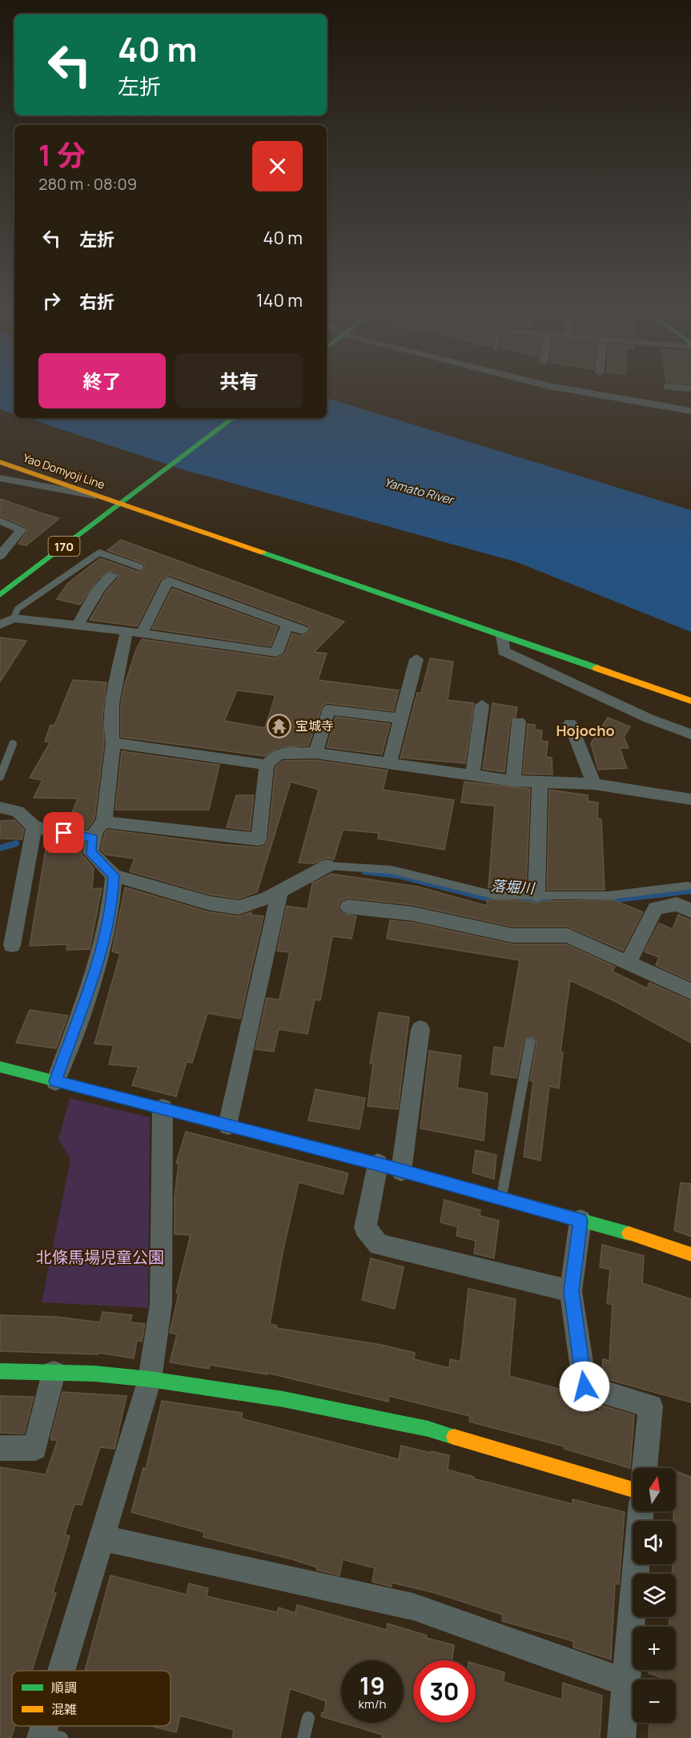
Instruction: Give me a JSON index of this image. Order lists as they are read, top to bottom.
{
  "streets": {
    "main road": ["Yao Domyoji Line", "170"]
  },
  "crossings": [
    ["Yao Domyoji Line", "170"]
  ],
  "districts": ["Hojocho"],
  "water": ["Yamato River", "落堀川"],
  "parks": ["北條馬場児童公園"],
  "places": {
    "temple": ["宝城寺"]
  },
  "legend": ["順調", "混雑"],
  "north": "top",
  "page": {
    "turn": ["40 m", "左折"],
    "heading": ["1 分", "280 m · 08:09"],
    "list": [
      {
        "name": "左折",
        "value": "40 m"
      },
      {
        "name": "右折",
        "value": "140 m"
      }
    ],
    "buttons": ["終了", "共有"],
    "map_buttons": ["+", "−"],
    "speed": "19 km/h",
    "limit": "30"
  }
}
